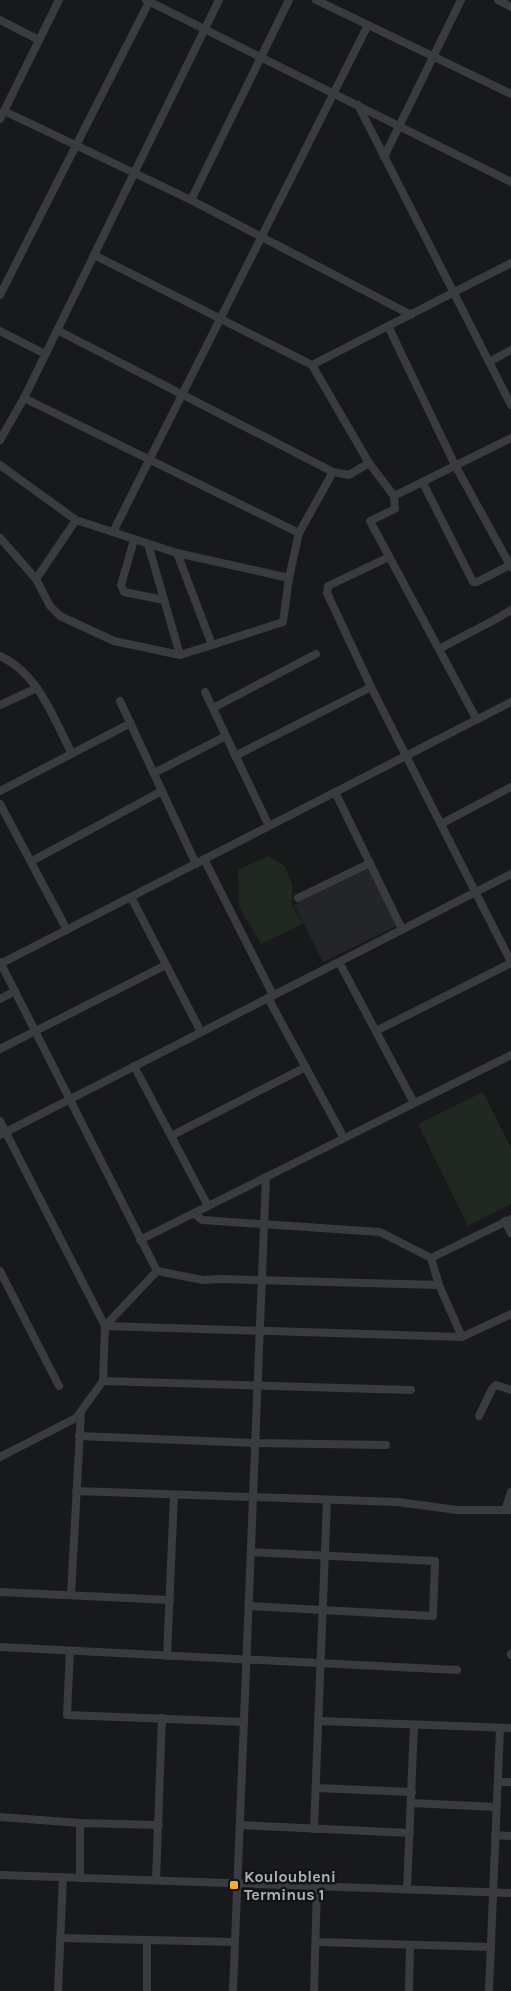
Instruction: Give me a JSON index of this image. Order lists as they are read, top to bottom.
{
  "places": {
    "transit": ["Kouloubleni Terminus 1"]
  }
}
